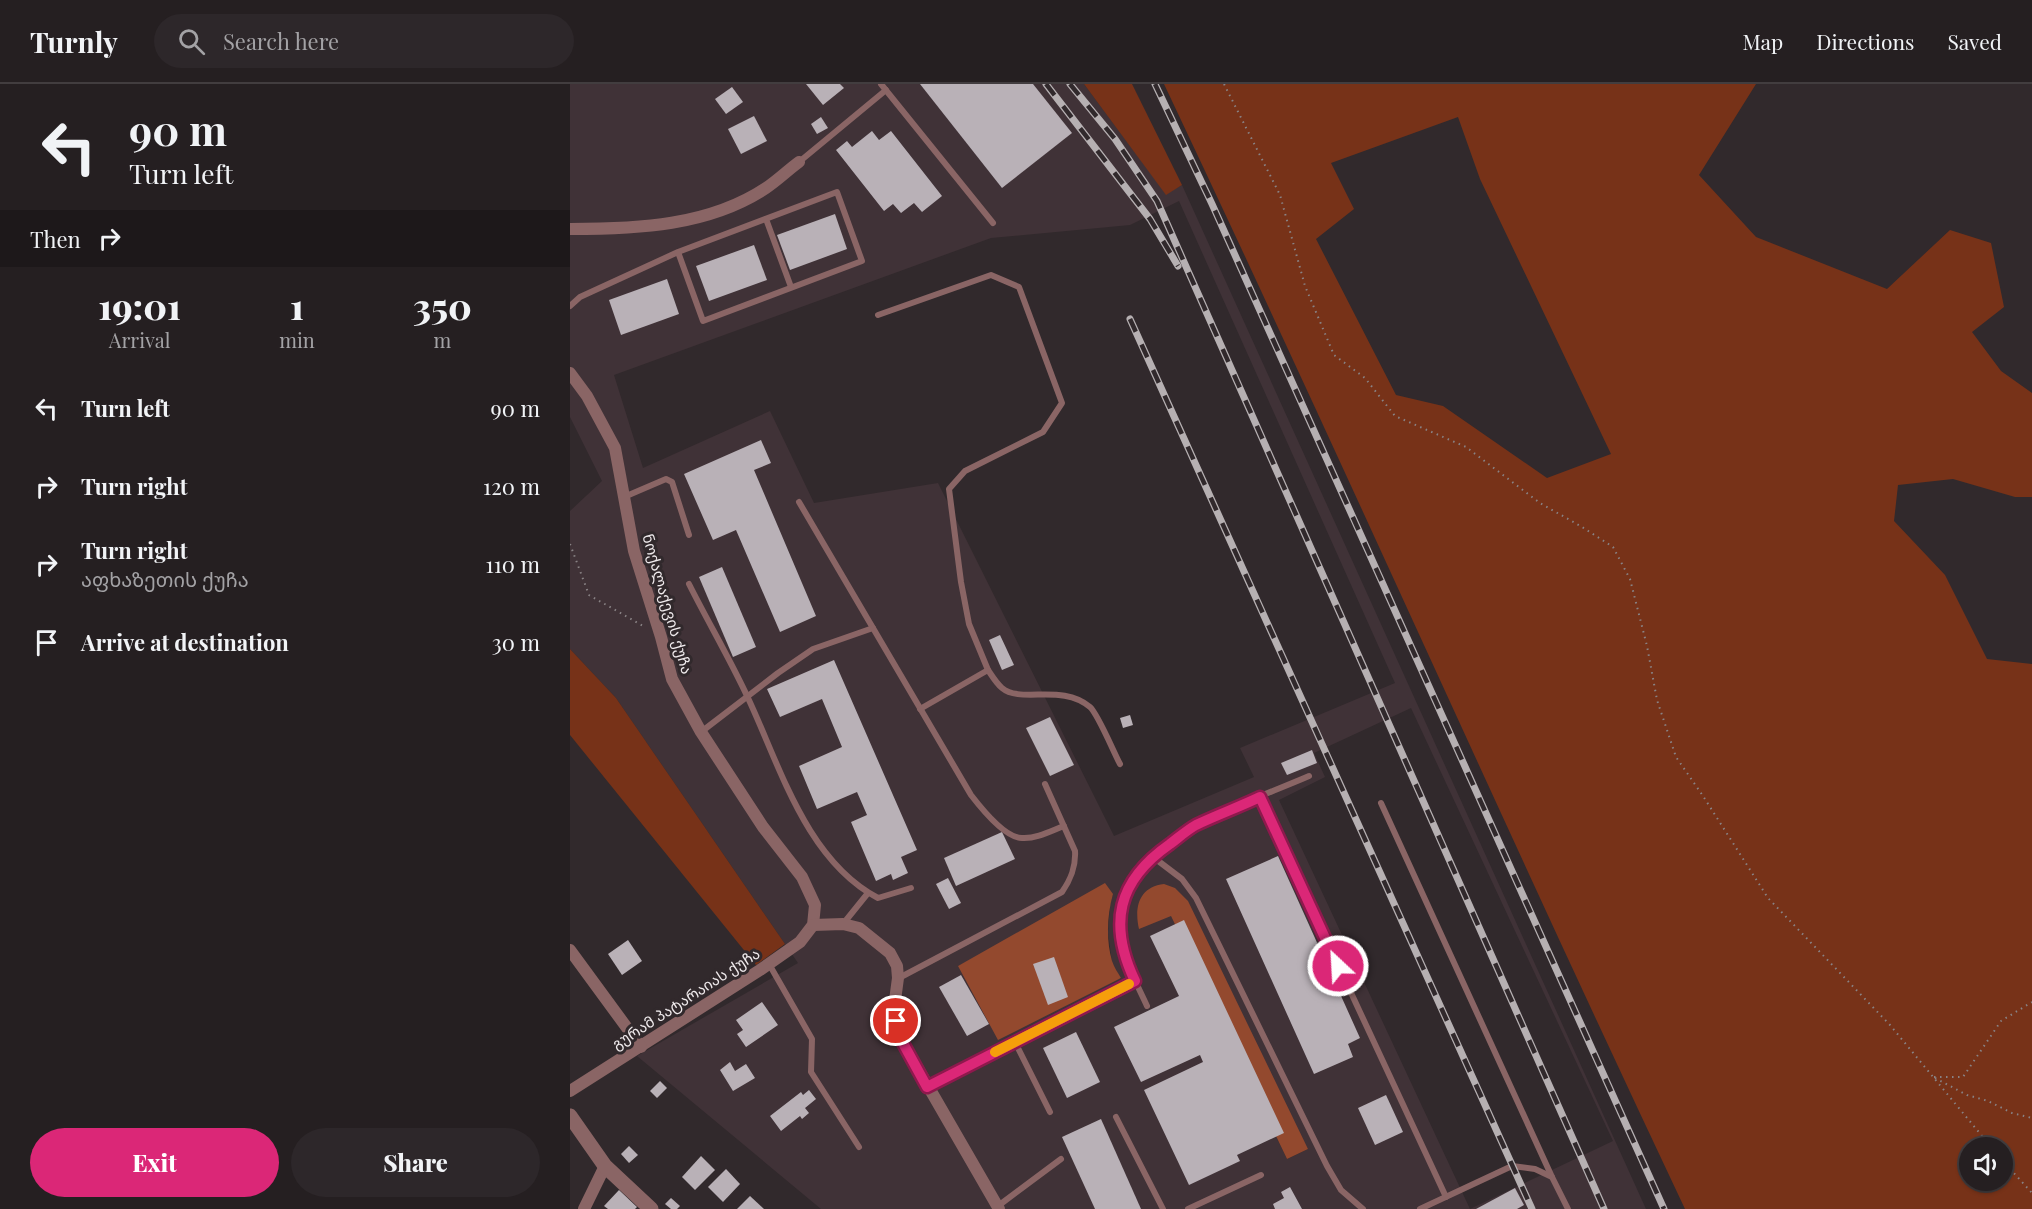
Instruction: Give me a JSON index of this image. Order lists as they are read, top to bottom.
{
  "streets": {
    "street": ["ნოქალაქევის ქუჩა", "გურამ პატარაიას ქუჩა"]
  },
  "crossings": [
    ["ნოქალაქევის ქუჩა", "გურამ პატარაიას ქუჩა"]
  ],
  "page": {
    "header": "Turnly",
    "search": "Search here",
    "nav": ["Map", "Directions", "Saved"],
    "turn": ["90 m", "Turn left"],
    "then": "Then",
    "eta": [
      "19:01",
      "Arrival",
      "1",
      "min",
      "350",
      "m"
    ],
    "list": [
      {
        "name": "Turn left",
        "value": "90 m"
      },
      {
        "name": "Turn right",
        "value": "120 m"
      },
      {
        "name": "Turn right",
        "note": "აფხაზეთის ქუჩა",
        "value": "110 m"
      },
      {
        "name": "Arrive at destination",
        "value": "30 m"
      }
    ],
    "buttons": ["Exit", "Share"]
  }
}
